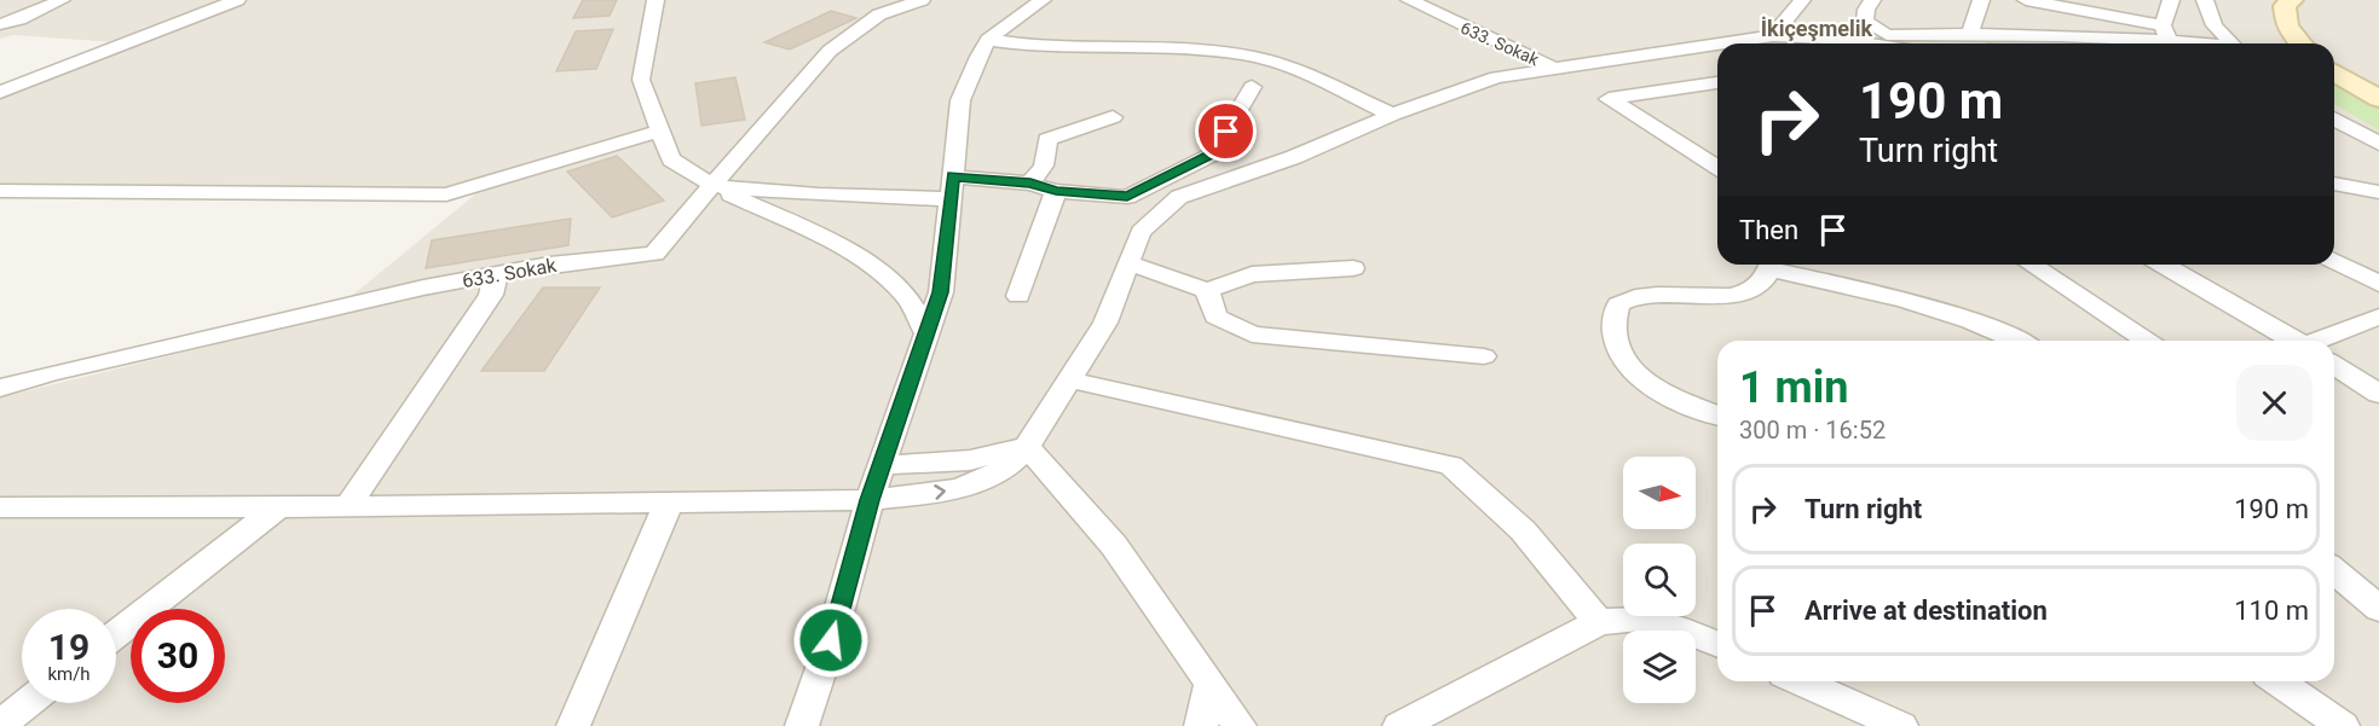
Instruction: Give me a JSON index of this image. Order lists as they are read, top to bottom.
{
  "streets": {
    "street": ["633. Sokak"]
  },
  "districts": ["İkiçeşmelik"],
  "north": "right",
  "page": {
    "turn": ["190 m", "Turn right"],
    "then": "Then",
    "heading": ["1 min", "300 m · 16:52"],
    "list": [
      {
        "name": "Turn right",
        "value": "190 m"
      },
      {
        "name": "Arrive at destination",
        "value": "110 m"
      }
    ],
    "speed": "19 km/h",
    "limit": "30"
  }
}
